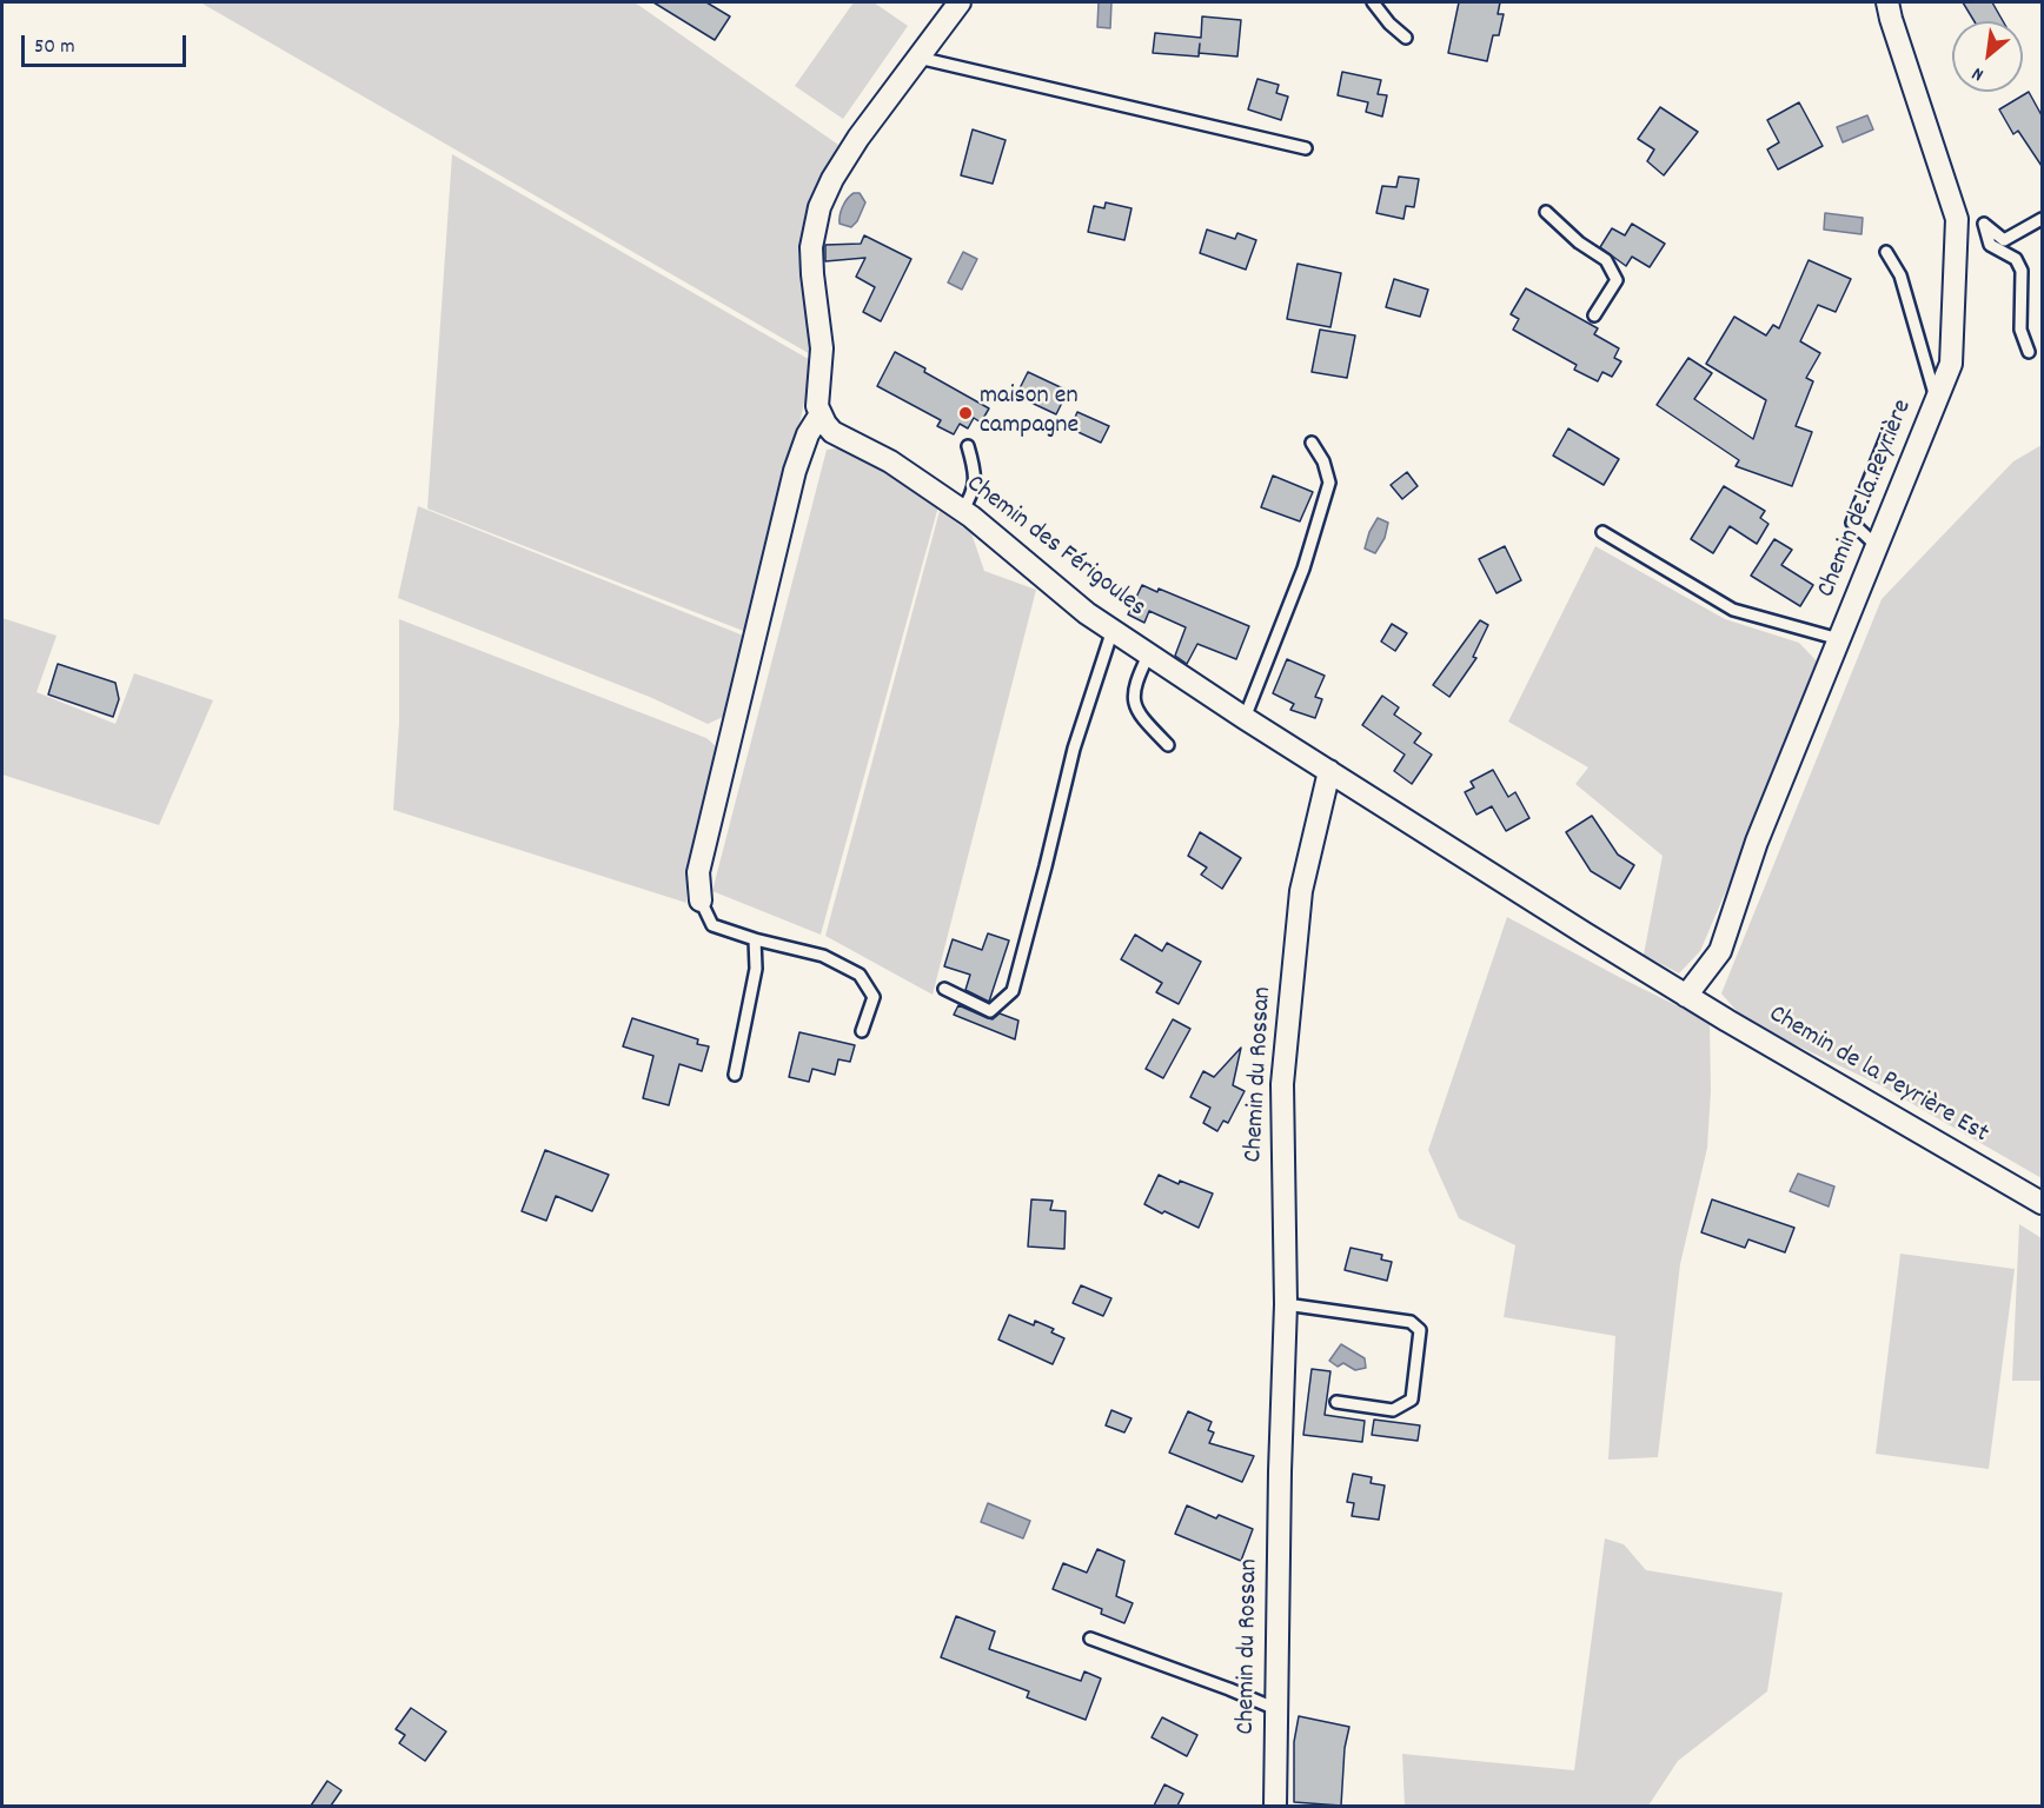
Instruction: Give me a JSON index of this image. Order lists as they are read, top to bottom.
{
  "streets": {
    "street": [
      "Chemin de la Peyrière",
      "Chemin des Férigoules",
      "Chemin du Rossan",
      "Chemin de la Peyrière Est"
    ]
  },
  "crossings": [
    ["Chemin de la Peyrière", "Chemin de la Peyrière Est"],
    ["Chemin des Férigoules", "Chemin du Rossan"]
  ],
  "places": ["maison en campagne"],
  "scale_bar": "50 m",
  "north": "bottom left"
}
